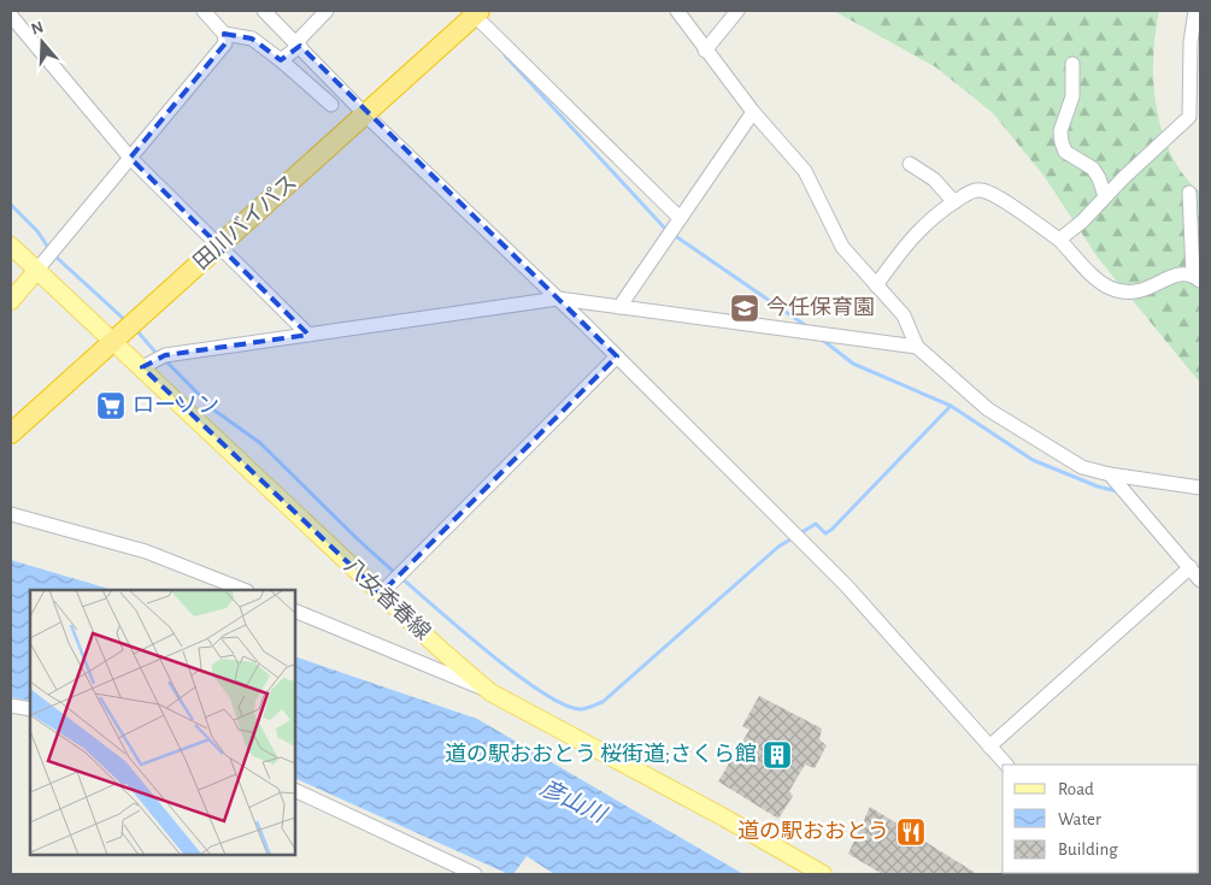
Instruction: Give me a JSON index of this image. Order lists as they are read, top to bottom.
{
  "streets": {
    "highway": ["田川バイパス"],
    "main road": ["八女香春線"]
  },
  "crossings": [
    ["田川バイパス", "八女香春線"]
  ],
  "water": ["彦山川"],
  "places": {
    "school or university": ["今任保育園"],
    "supermarket": ["ローソン"],
    "building": ["道の駅おおとう 桜街道;さくら館"],
    "restaurant": ["道の駅おおとう"]
  },
  "legend": ["Road", "Water", "Building"],
  "north": "top"
}
